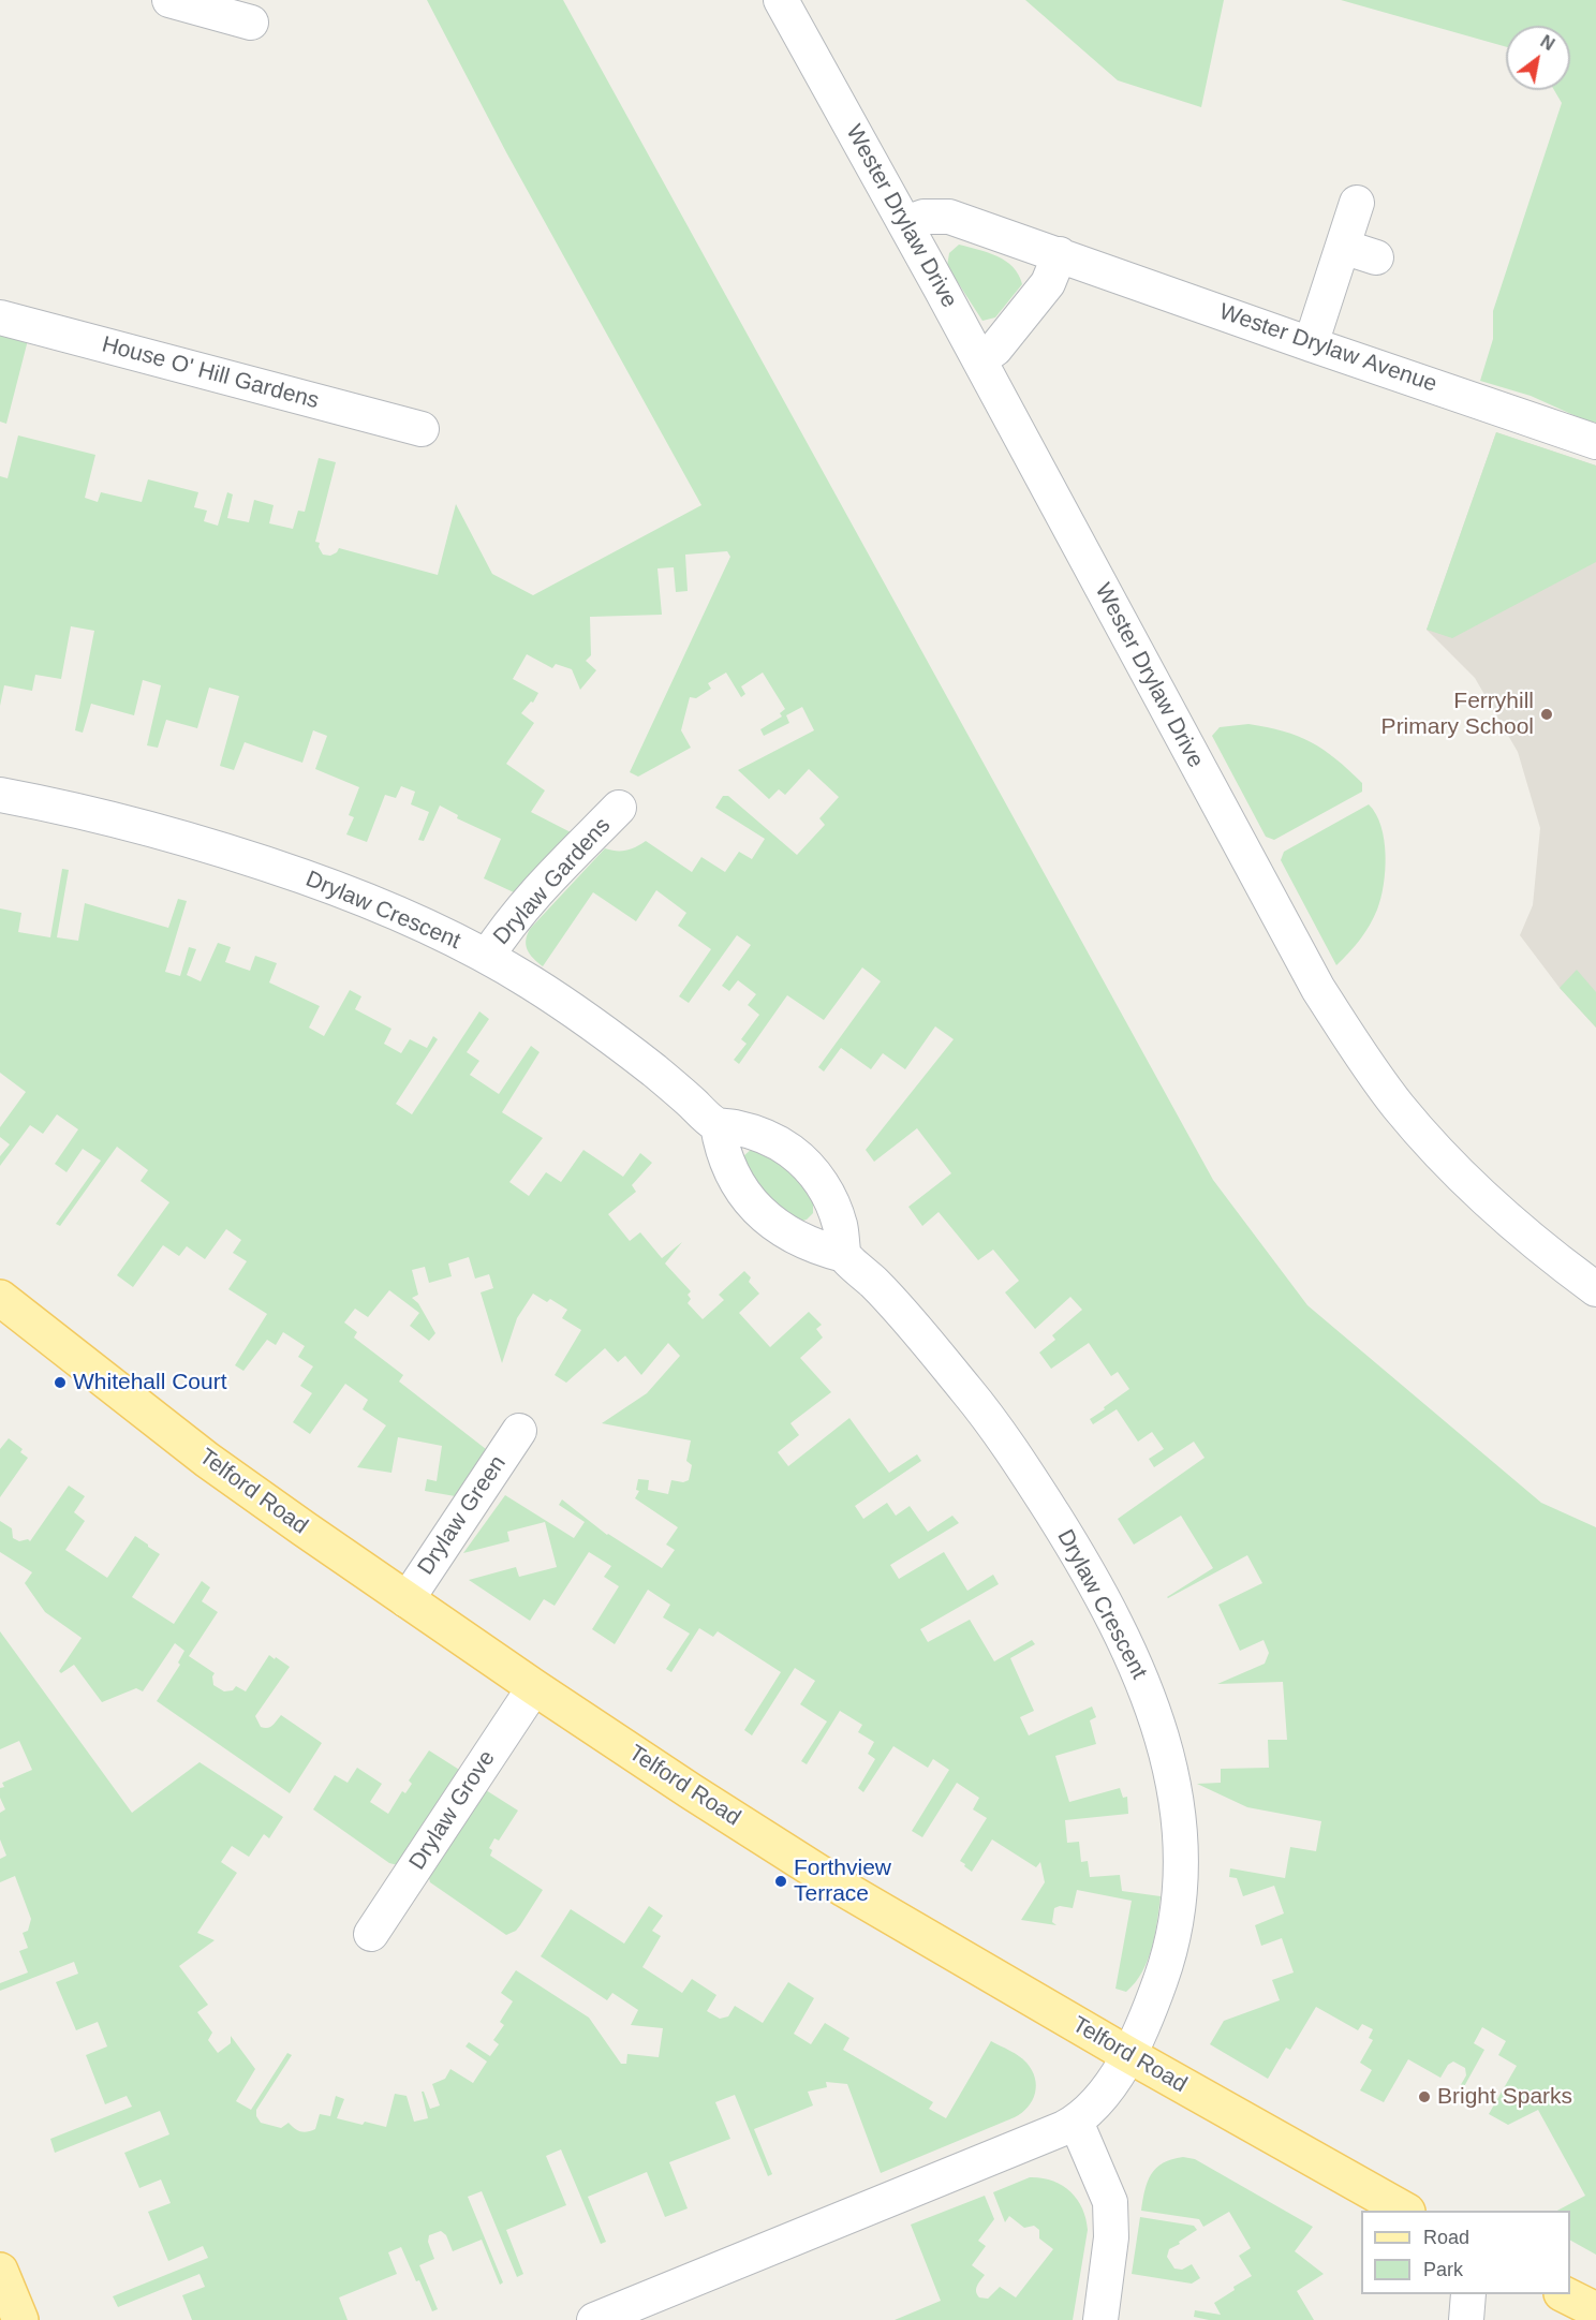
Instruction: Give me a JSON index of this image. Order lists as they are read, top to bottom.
{
  "streets": {
    "main road": ["Telford Road"],
    "street": [
      "Wester Drylaw Drive",
      "Wester Drylaw Avenue",
      "House O' Hill Gardens",
      "Drylaw Gardens",
      "Drylaw Crescent",
      "Drylaw Green",
      "Drylaw Grove"
    ]
  },
  "crossings": [
    ["Wester Drylaw Drive", "Wester Drylaw Avenue"],
    ["Drylaw Gardens", "Drylaw Crescent"],
    ["Drylaw Crescent", "Telford Road"],
    ["Telford Road", "Drylaw Green"],
    ["Telford Road", "Drylaw Grove"]
  ],
  "places": [
    "Ferryhill Primary School",
    "Whitehall Court",
    "Forthview Terrace",
    "Bright Sparks"
  ],
  "legend": ["Road", "Park"],
  "north": "top right"
}
